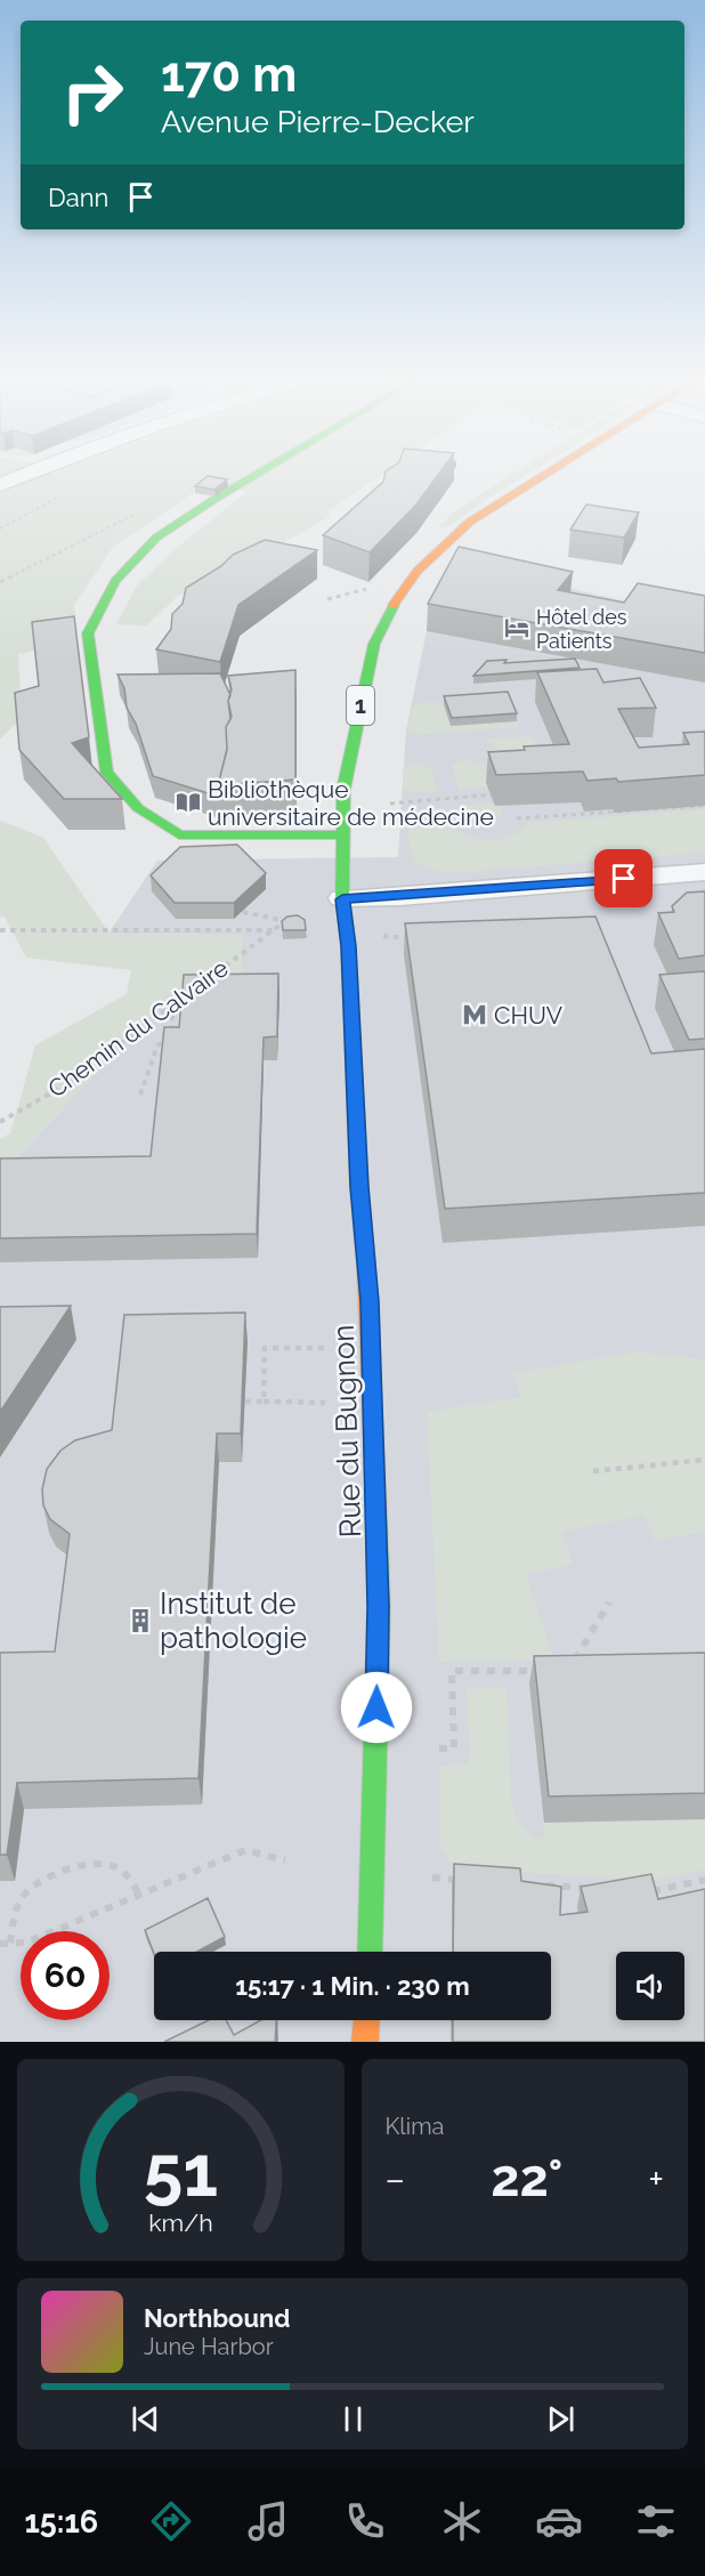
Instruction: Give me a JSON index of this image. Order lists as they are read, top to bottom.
{
  "streets": {
    "main road": ["1", "Rue du Bugnon"],
    "path": ["Chemin du Calvaire"]
  },
  "crossings": [
    ["1", "Rue du Bugnon"]
  ],
  "places": {
    "hotel": ["Hôtel des Patients"],
    "library": ["Bibliothèque universitaire de médecine"],
    "metro station": ["CHUV"],
    "building": ["Institut de pathologie"]
  },
  "page": {
    "turn": ["170 m", "Avenue Pierre-Decker"],
    "then": "Dann",
    "limit": "60",
    "trip": "15:17 · 1 Min. · 230 m",
    "tile": "Klima",
    "heat": ["−", "22°", "+"],
    "song": ["Northbound", "June Harbor"],
    "tabs": "15:16",
    "gauge": ["51", "km/h"]
  }
}
